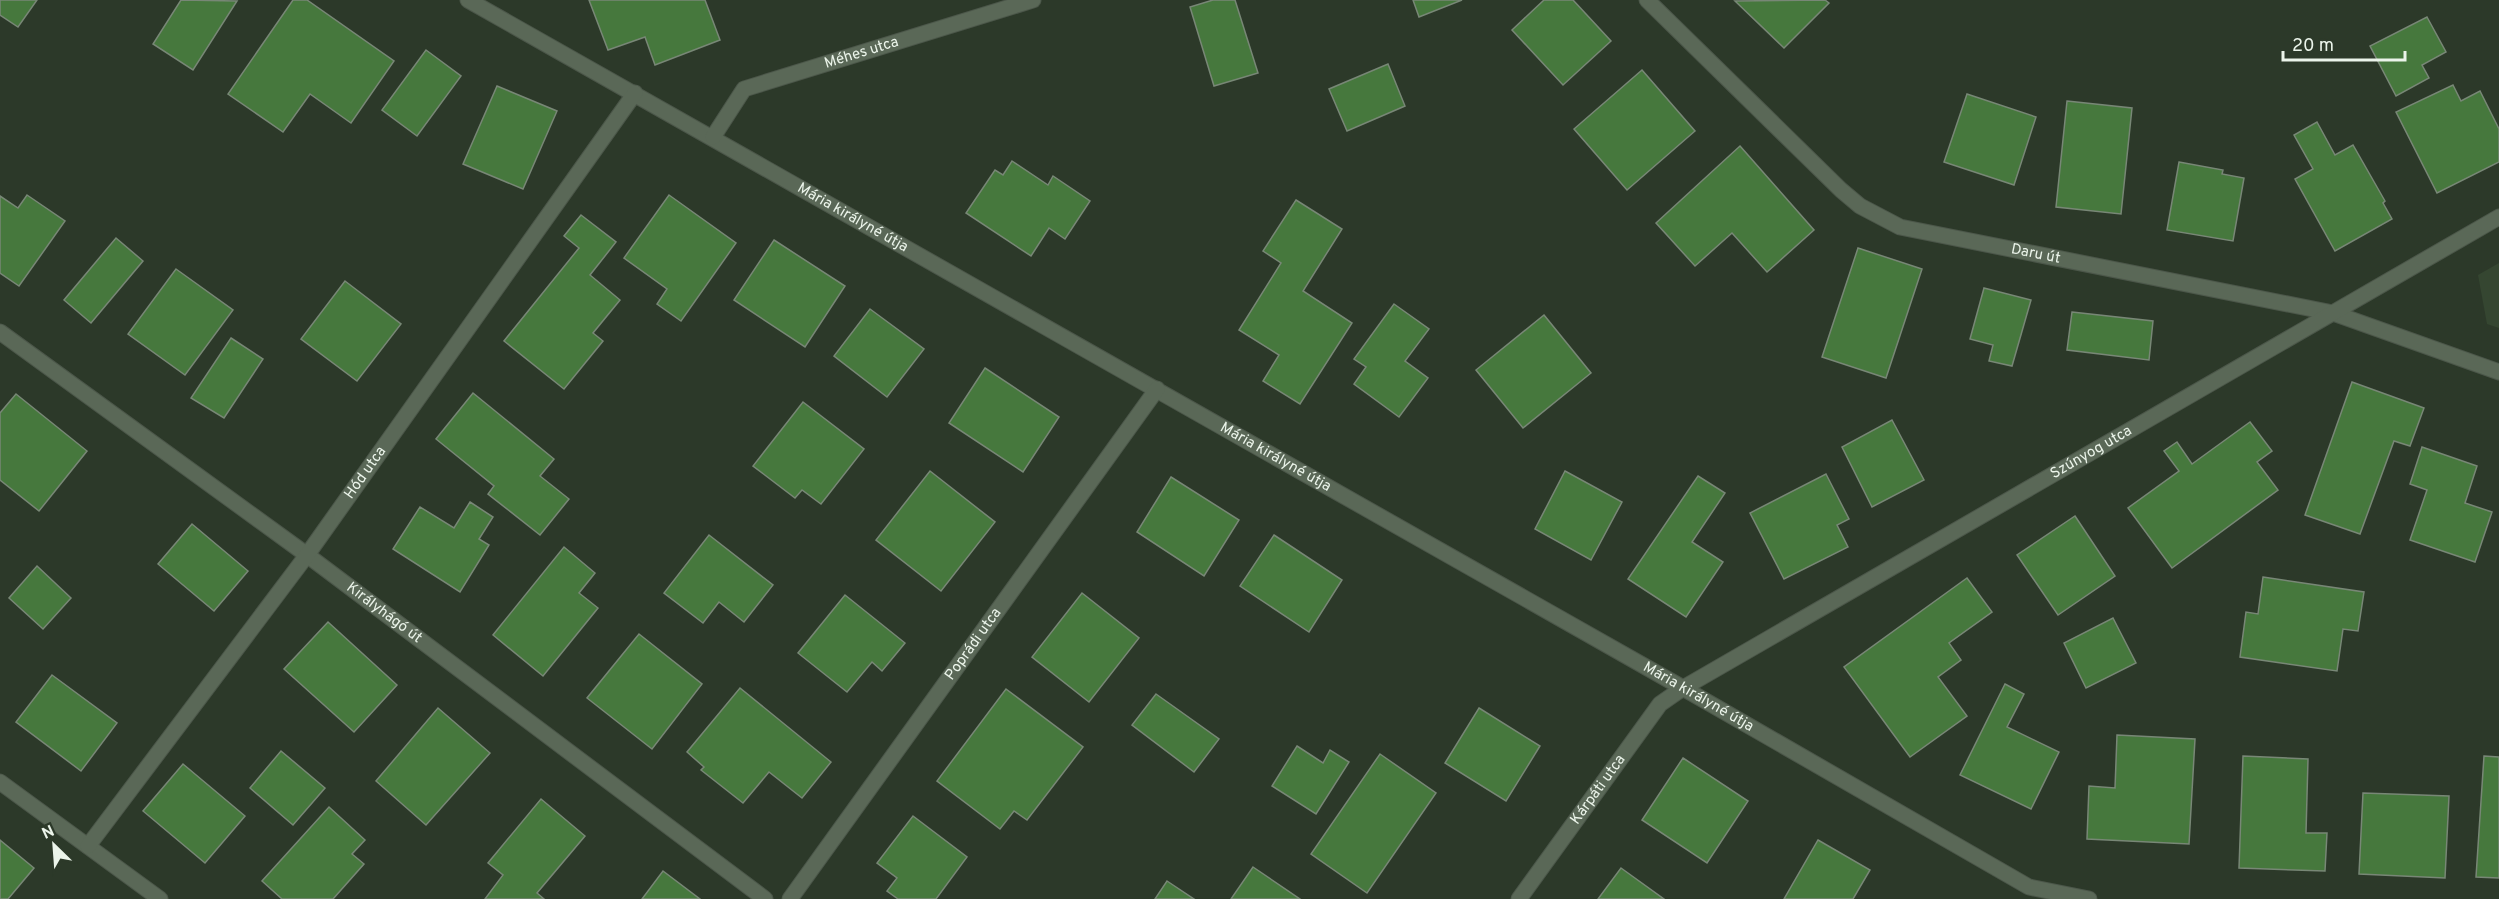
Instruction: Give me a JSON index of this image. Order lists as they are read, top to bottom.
{
  "streets": {
    "street": [
      "Méhes utca",
      "Mária királyné útja",
      "Daru út",
      "Szúnyog utca",
      "Hód utca",
      "Királyhágó út",
      "Poprádi utca",
      "Kárpáti utca"
    ]
  },
  "crossings": [
    ["Méhes utca", "Mária királyné útja"],
    ["Mária királyné útja", "Szúnyog utca"],
    ["Mária királyné útja", "Hód utca"],
    ["Mária királyné útja", "Poprádi utca"],
    ["Mária királyné útja", "Kárpáti utca"],
    ["Daru út", "Szúnyog utca"],
    ["Szúnyog utca", "Kárpáti utca"],
    ["Hód utca", "Királyhágó út"]
  ],
  "scale_bar": "20 m",
  "north": "top left"
}
